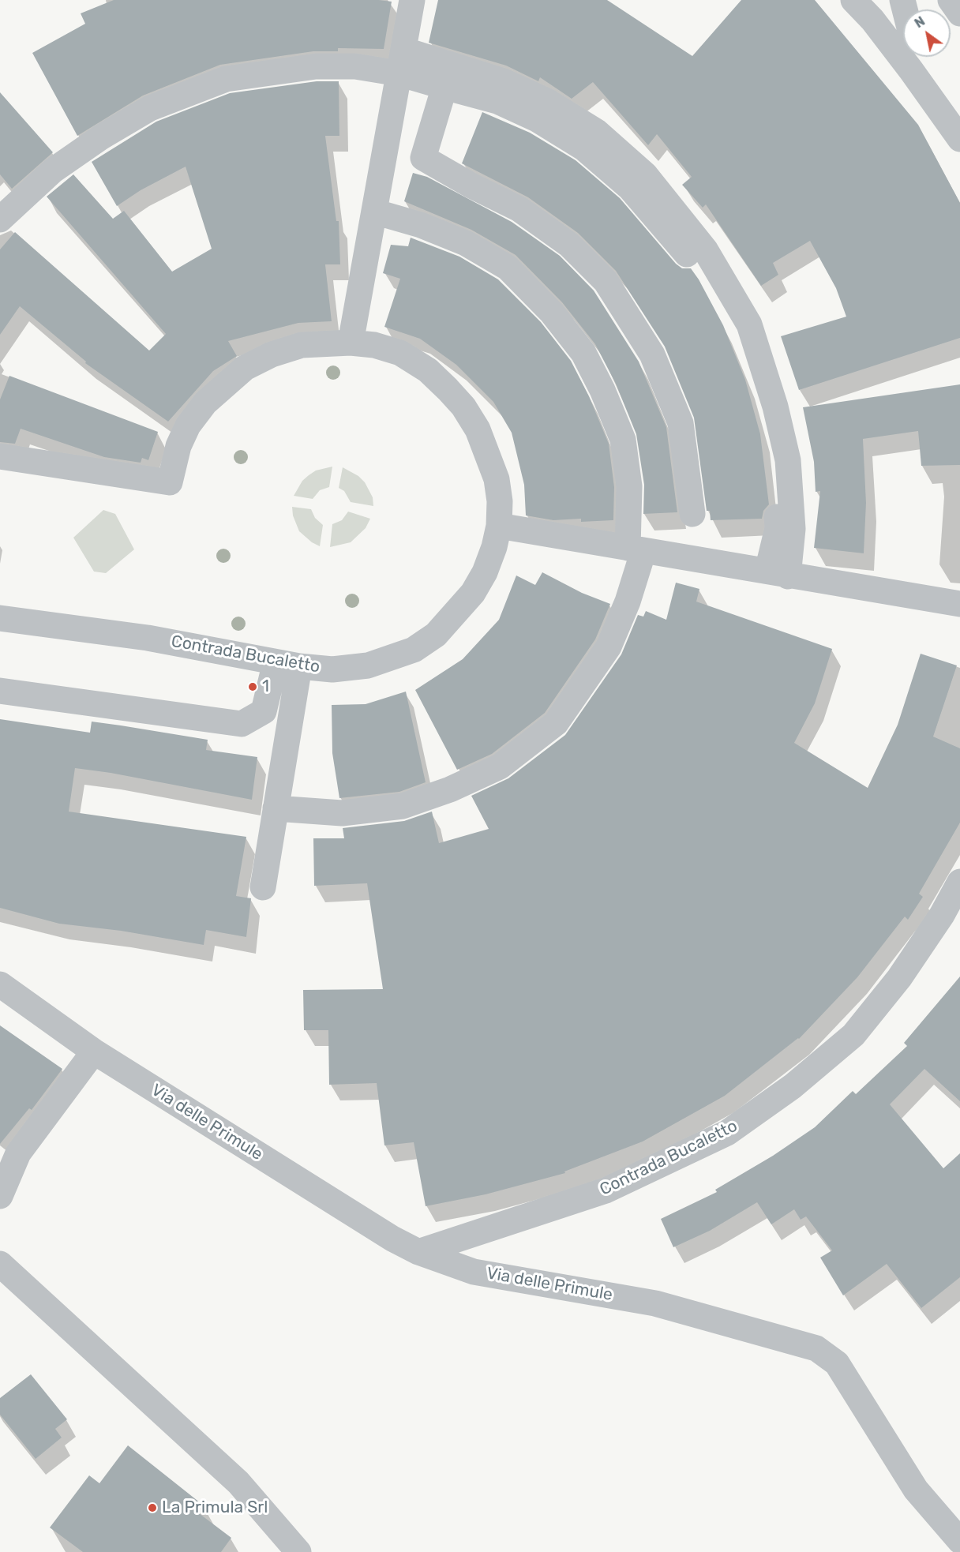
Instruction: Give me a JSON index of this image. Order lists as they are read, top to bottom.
{
  "streets": {
    "street": ["Contrada Bucaletto", "Via delle Primule"]
  },
  "crossings": [
    ["Contrada Bucaletto", "Via delle Primule"]
  ],
  "places": ["1", "La Primula Srl"],
  "north": "top left"
}
